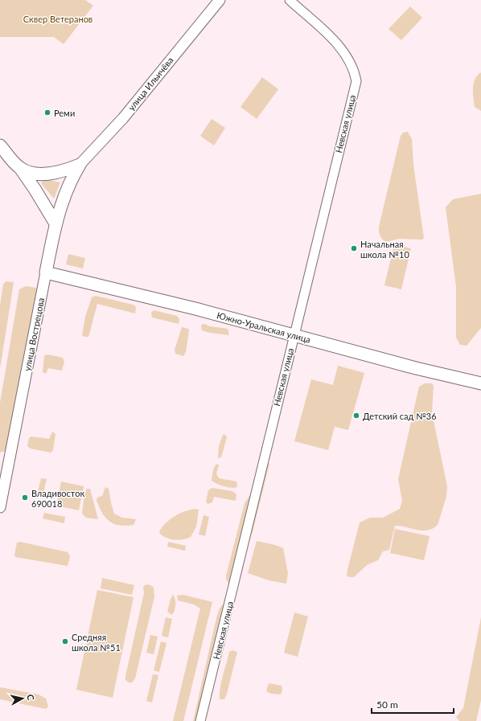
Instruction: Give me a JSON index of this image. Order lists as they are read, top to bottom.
{
  "streets": {
    "main road": ["Южно-Уральская улица", "улица Вострецова"],
    "street": ["улица Ильичёва", "Невская улица"]
  },
  "crossings": [
    ["улица Ильичёва", "улица Вострецова"],
    ["Невская улица", "Южно-Уральская улица"],
    ["Южно-Уральская улица", "улица Вострецова"]
  ],
  "parks": ["Сквер Ветеранов"],
  "places": [
    "Реми",
    "Начальная школа №10",
    "Детский сад №36",
    "Владивосток 690018",
    "Средняя школа №51"
  ],
  "scale_bar": "50 m",
  "north": "right"
}
